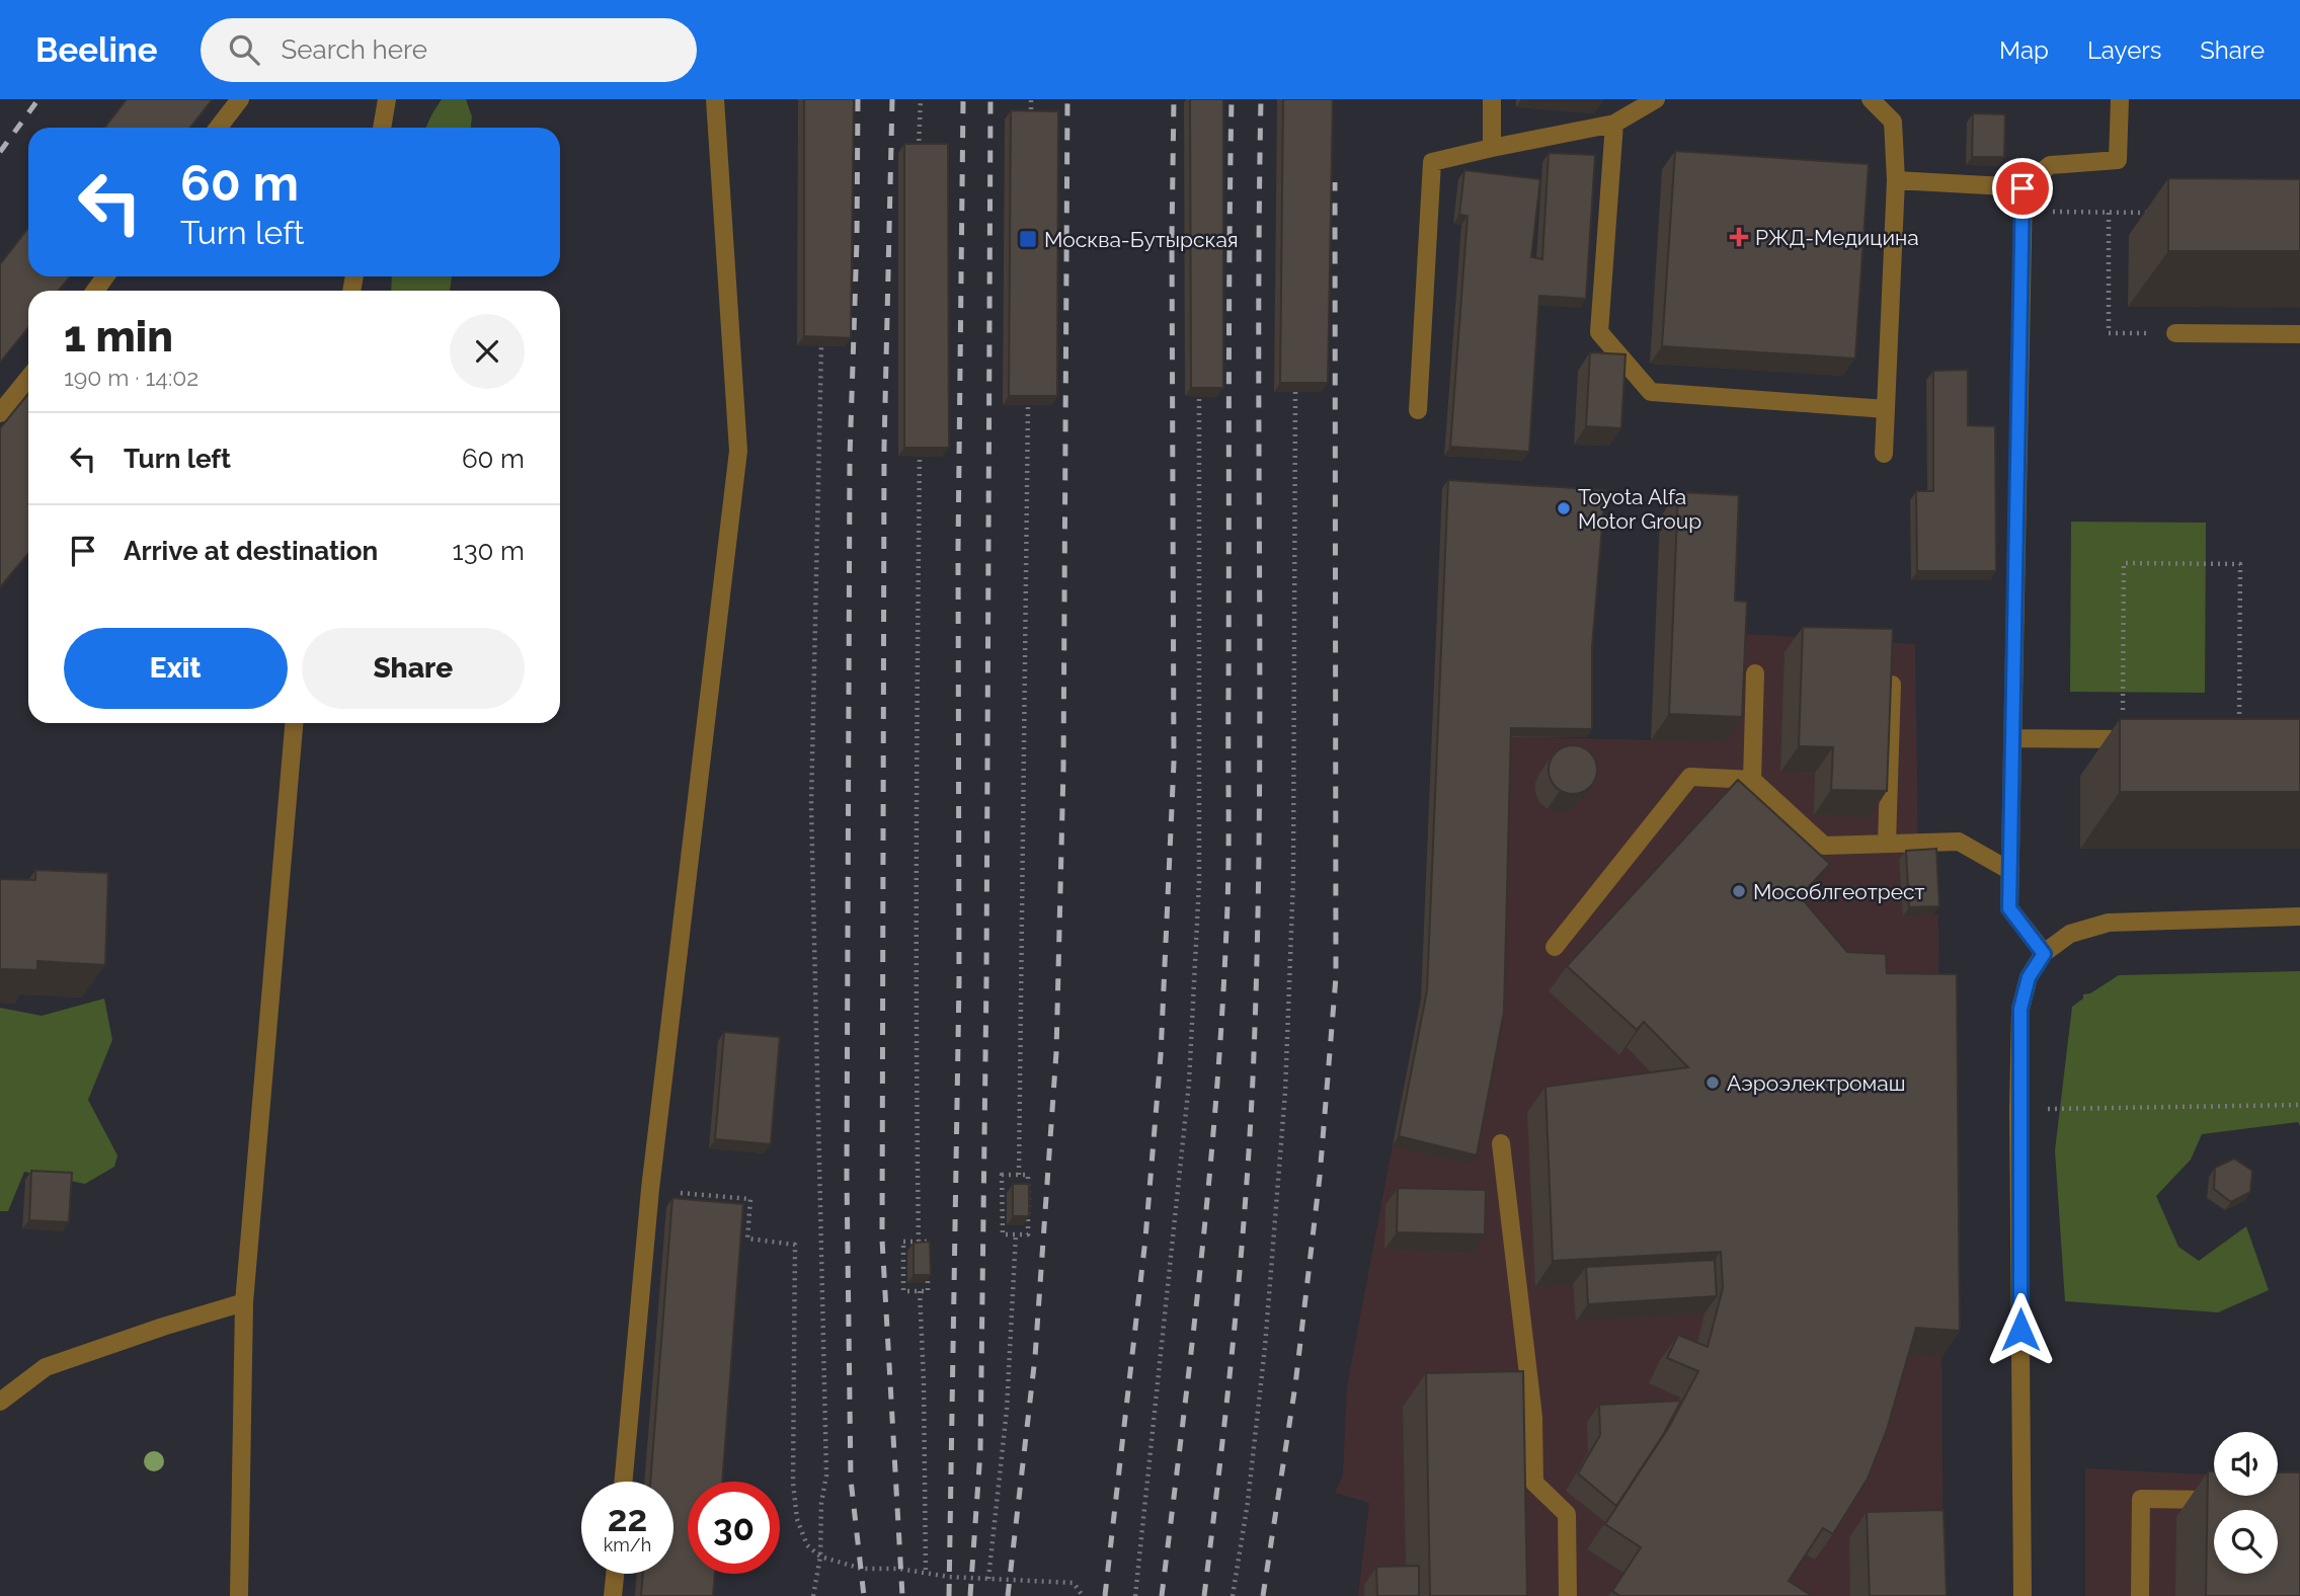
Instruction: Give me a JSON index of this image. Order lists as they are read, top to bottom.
{
  "places": {
    "health": ["РЖД-Медицина"],
    "transit": ["Москва-Бутырская"],
    "other": ["Toyota Alfa Motor Group", "Мособлгеотрест", "Аэроэлектромаш"]
  },
  "page": {
    "header": "Beeline",
    "search": "Search here",
    "nav": ["Map", "Layers", "Share"],
    "turn": ["60 m", "Turn left"],
    "heading": ["1 min", "190 m · 14:02"],
    "list": [
      {
        "name": "Turn left",
        "value": "60 m"
      },
      {
        "name": "Arrive at destination",
        "value": "130 m"
      }
    ],
    "buttons": ["Exit", "Share"],
    "speed": "22 km/h",
    "limit": "30"
  }
}
